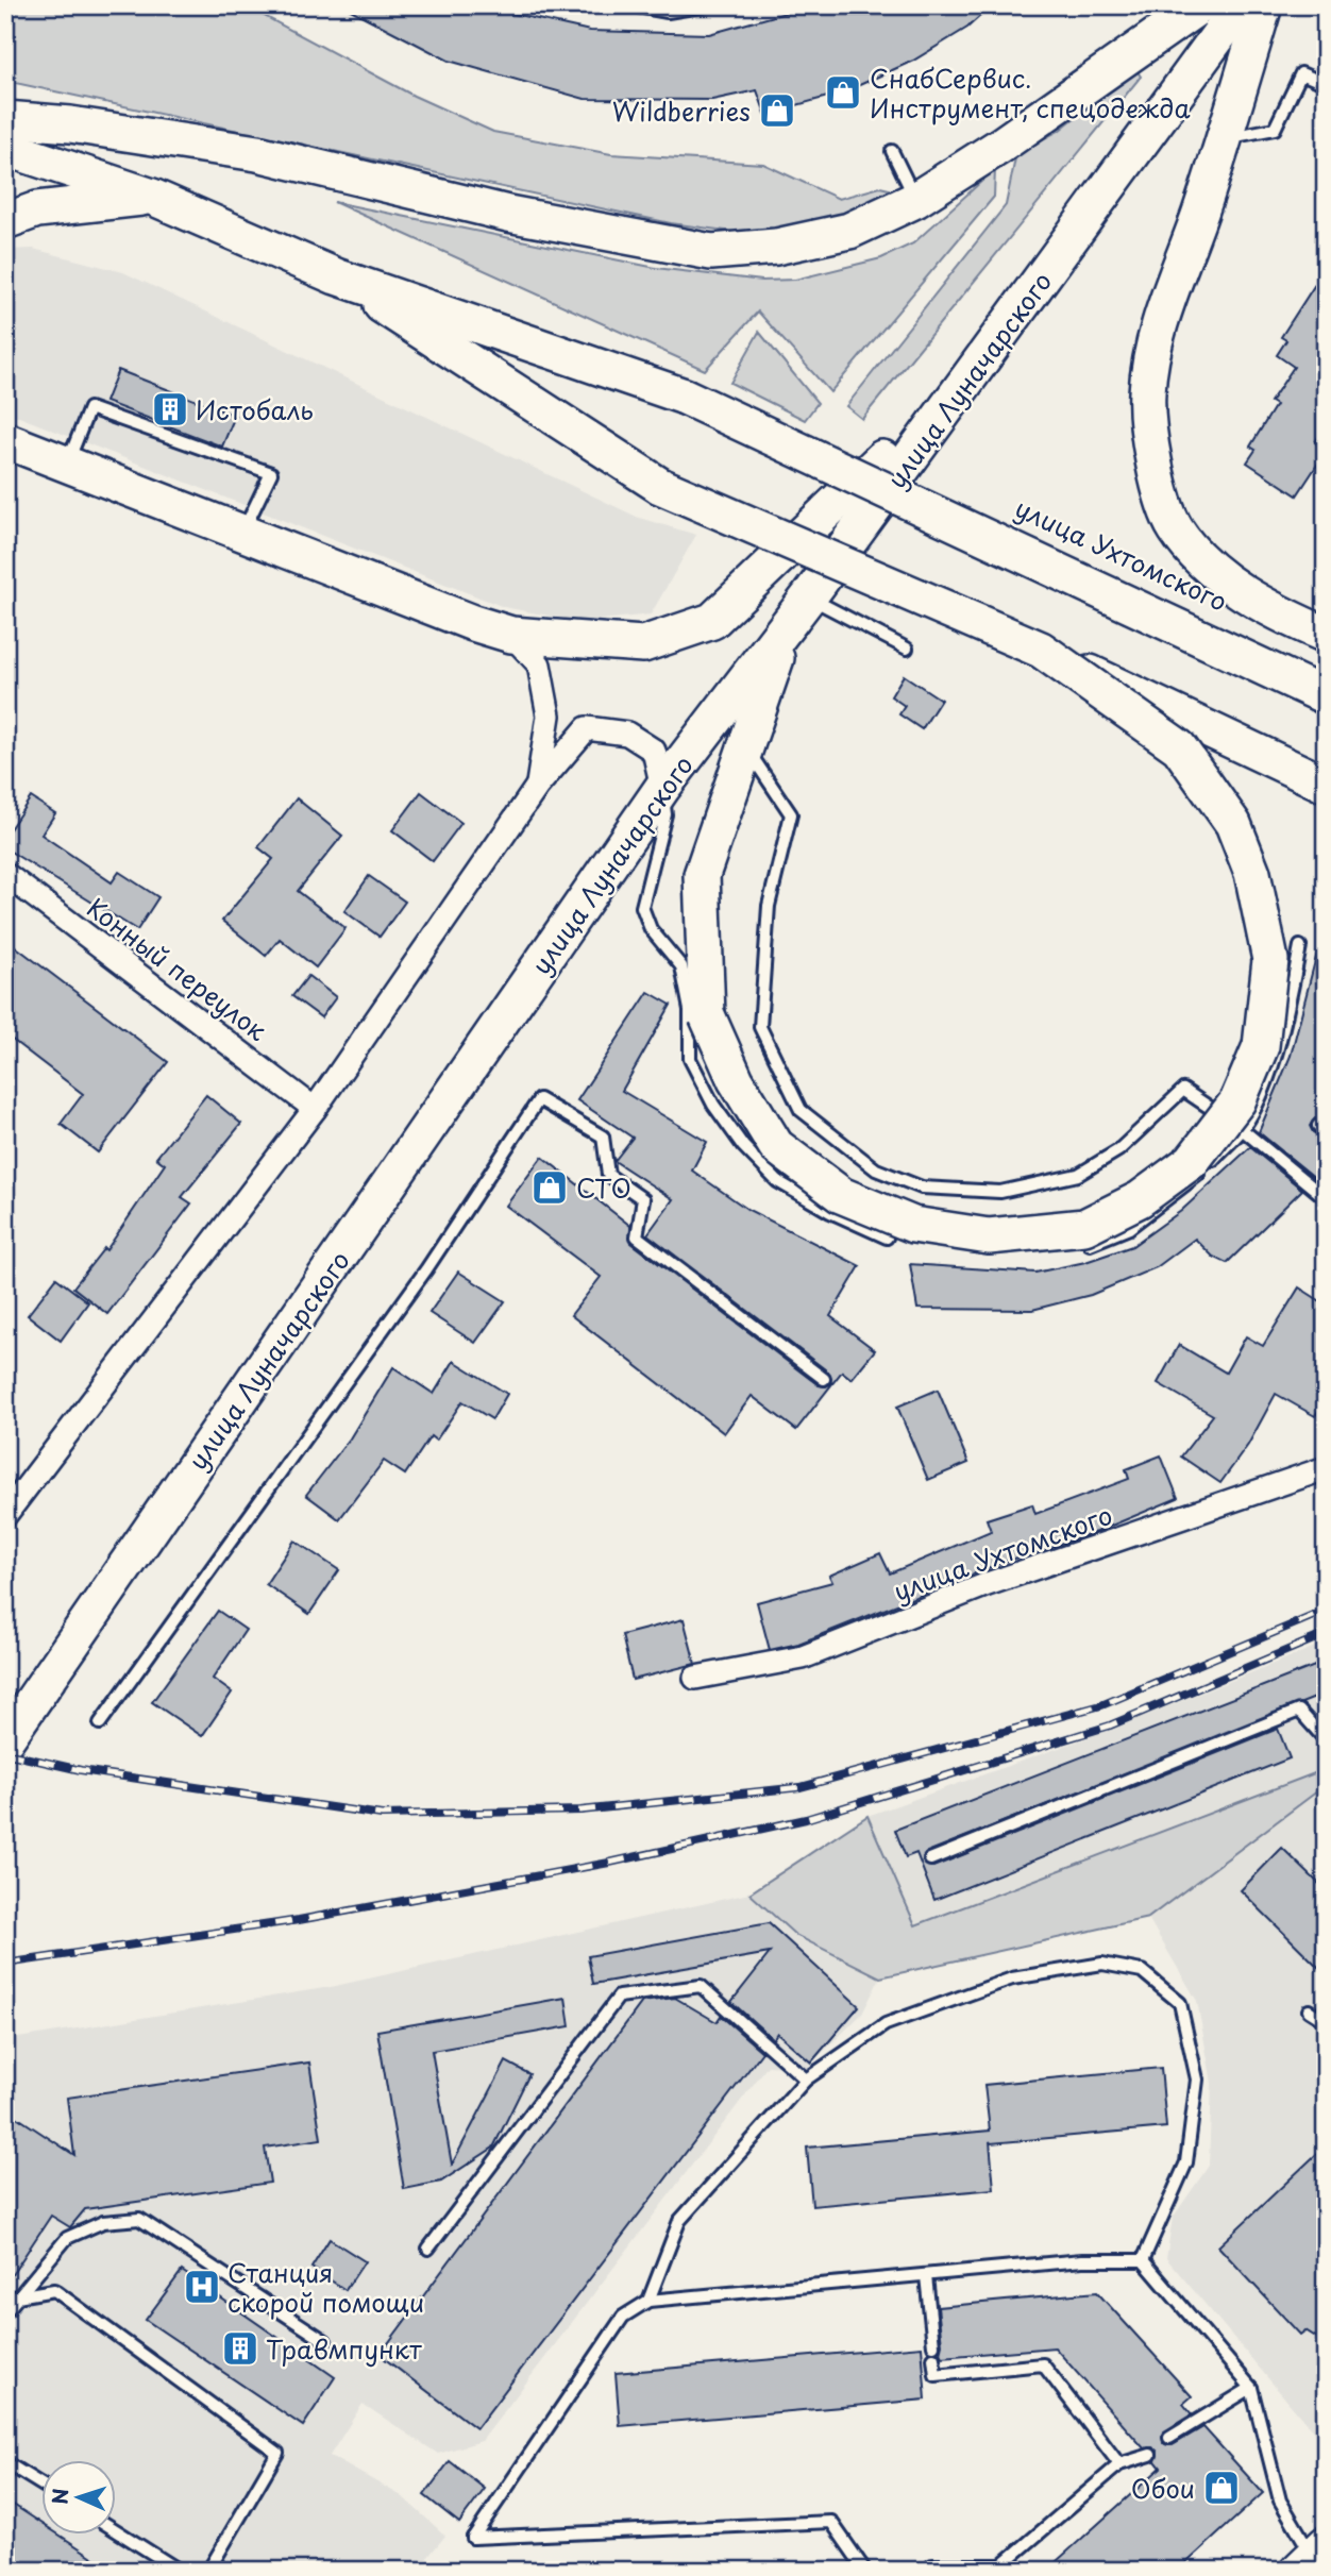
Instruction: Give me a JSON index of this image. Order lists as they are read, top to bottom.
{
  "streets": {
    "main road": ["улица Луначарского"],
    "street": ["улица Ухтомского", "Конный переулок"]
  },
  "crossings": [
    ["улица Луначарского", "улица Ухтомского"]
  ],
  "places": {
    "shop": [
      "СнабСервис. Инструмент, спецодежда",
      "Wildberries",
      "СТО",
      "Обои"
    ],
    "building": ["Истобаль", "Травмпункт"],
    "hospital": ["Станция скорой помощи"]
  },
  "north": "left"
}
